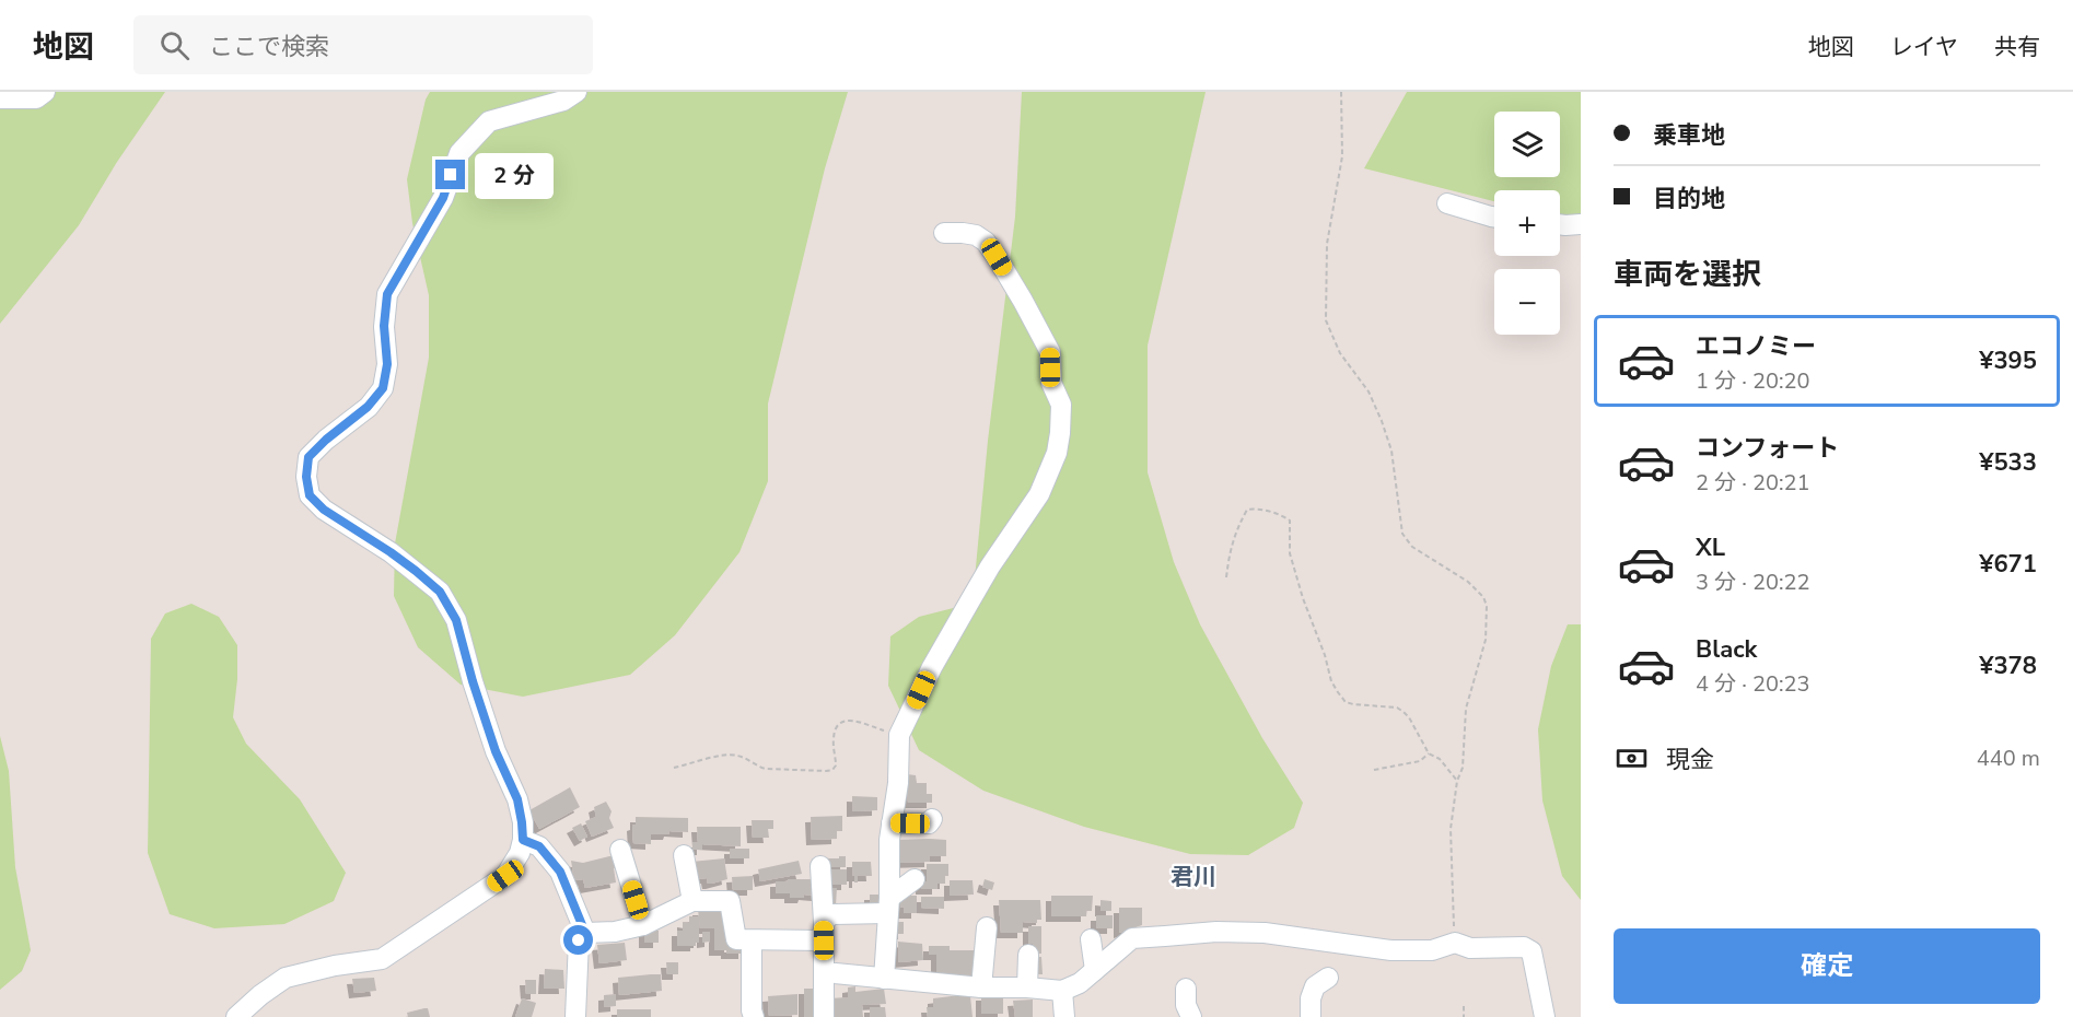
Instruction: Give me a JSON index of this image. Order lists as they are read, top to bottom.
{
  "districts": ["君川"],
  "page": {
    "header": "地図",
    "search": "ここで検索",
    "nav": ["地図", "レイヤ", "共有"],
    "banner": ["乗車地", "目的地"],
    "map_buttons": ["+", "−"],
    "bubble": "2 分",
    "heading": "車両を選択",
    "list": [
      {
        "name": "エコノミー",
        "note": "1 分 · 20:20",
        "value": "¥395"
      },
      {
        "name": "コンフォート",
        "note": "2 分 · 20:21",
        "value": "¥533"
      },
      {
        "name": "XL",
        "note": "3 分 · 20:22",
        "value": "¥671"
      },
      {
        "name": "Black",
        "note": "4 分 · 20:23",
        "value": "¥378"
      }
    ],
    "pay": ["現金", "440 m"],
    "buttons": "確定"
  }
}
